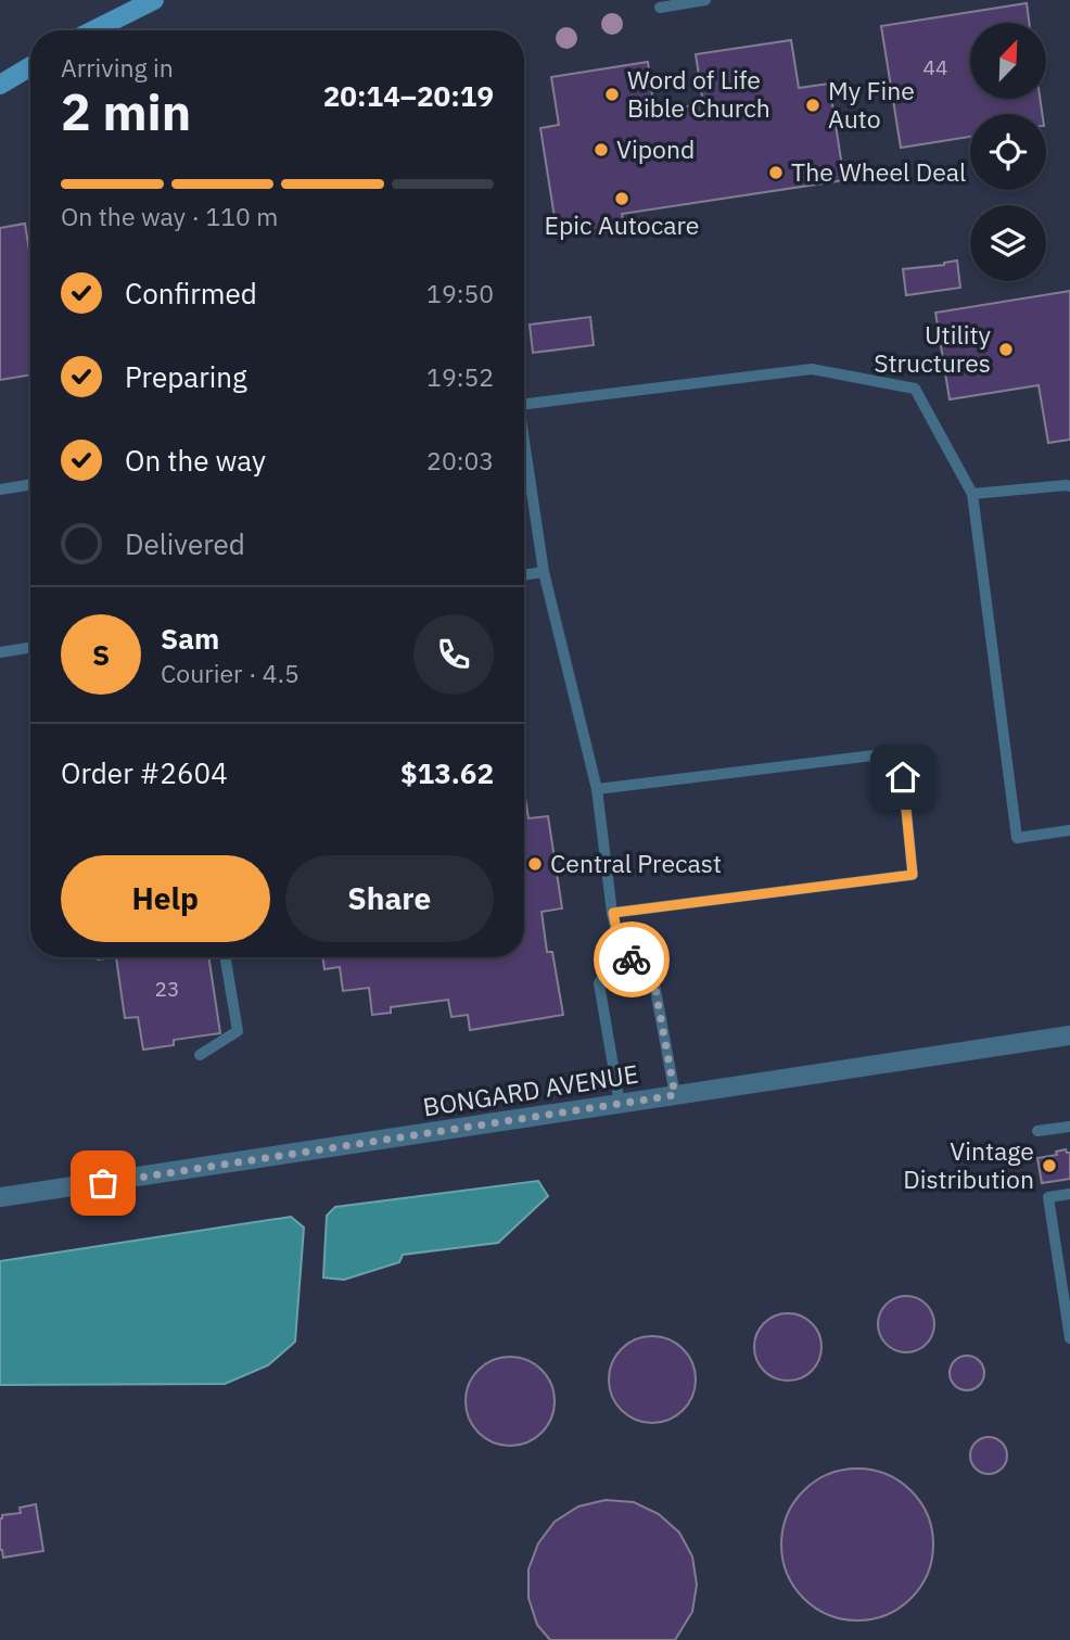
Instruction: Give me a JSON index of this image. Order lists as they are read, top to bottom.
{
  "streets": {
    "street": ["BONGARD AVENUE"]
  },
  "places": [
    "Word of Life Bible Church",
    "My Fine Auto",
    "Vipond",
    "The Wheel Deal",
    "Epic Autocare",
    "Utility Structures",
    "Central Precast",
    "Vintage Distribution"
  ],
  "house_numbers": ["44", "23"],
  "north": "top right",
  "page": {
    "heading": ["2 min", "Arriving in", "20:14–20:19"],
    "panel": [
      "Sam",
      "Courier · 4.5",
      "Order #2604",
      "$13.62"
    ],
    "bar": "On the way · 110 m",
    "list": [
      ["Confirmed", "19:50"],
      ["Preparing", "19:52"],
      ["On the way", "20:03"],
      "Delivered"
    ],
    "round": "S",
    "buttons": ["Help", "Share"]
  }
}
